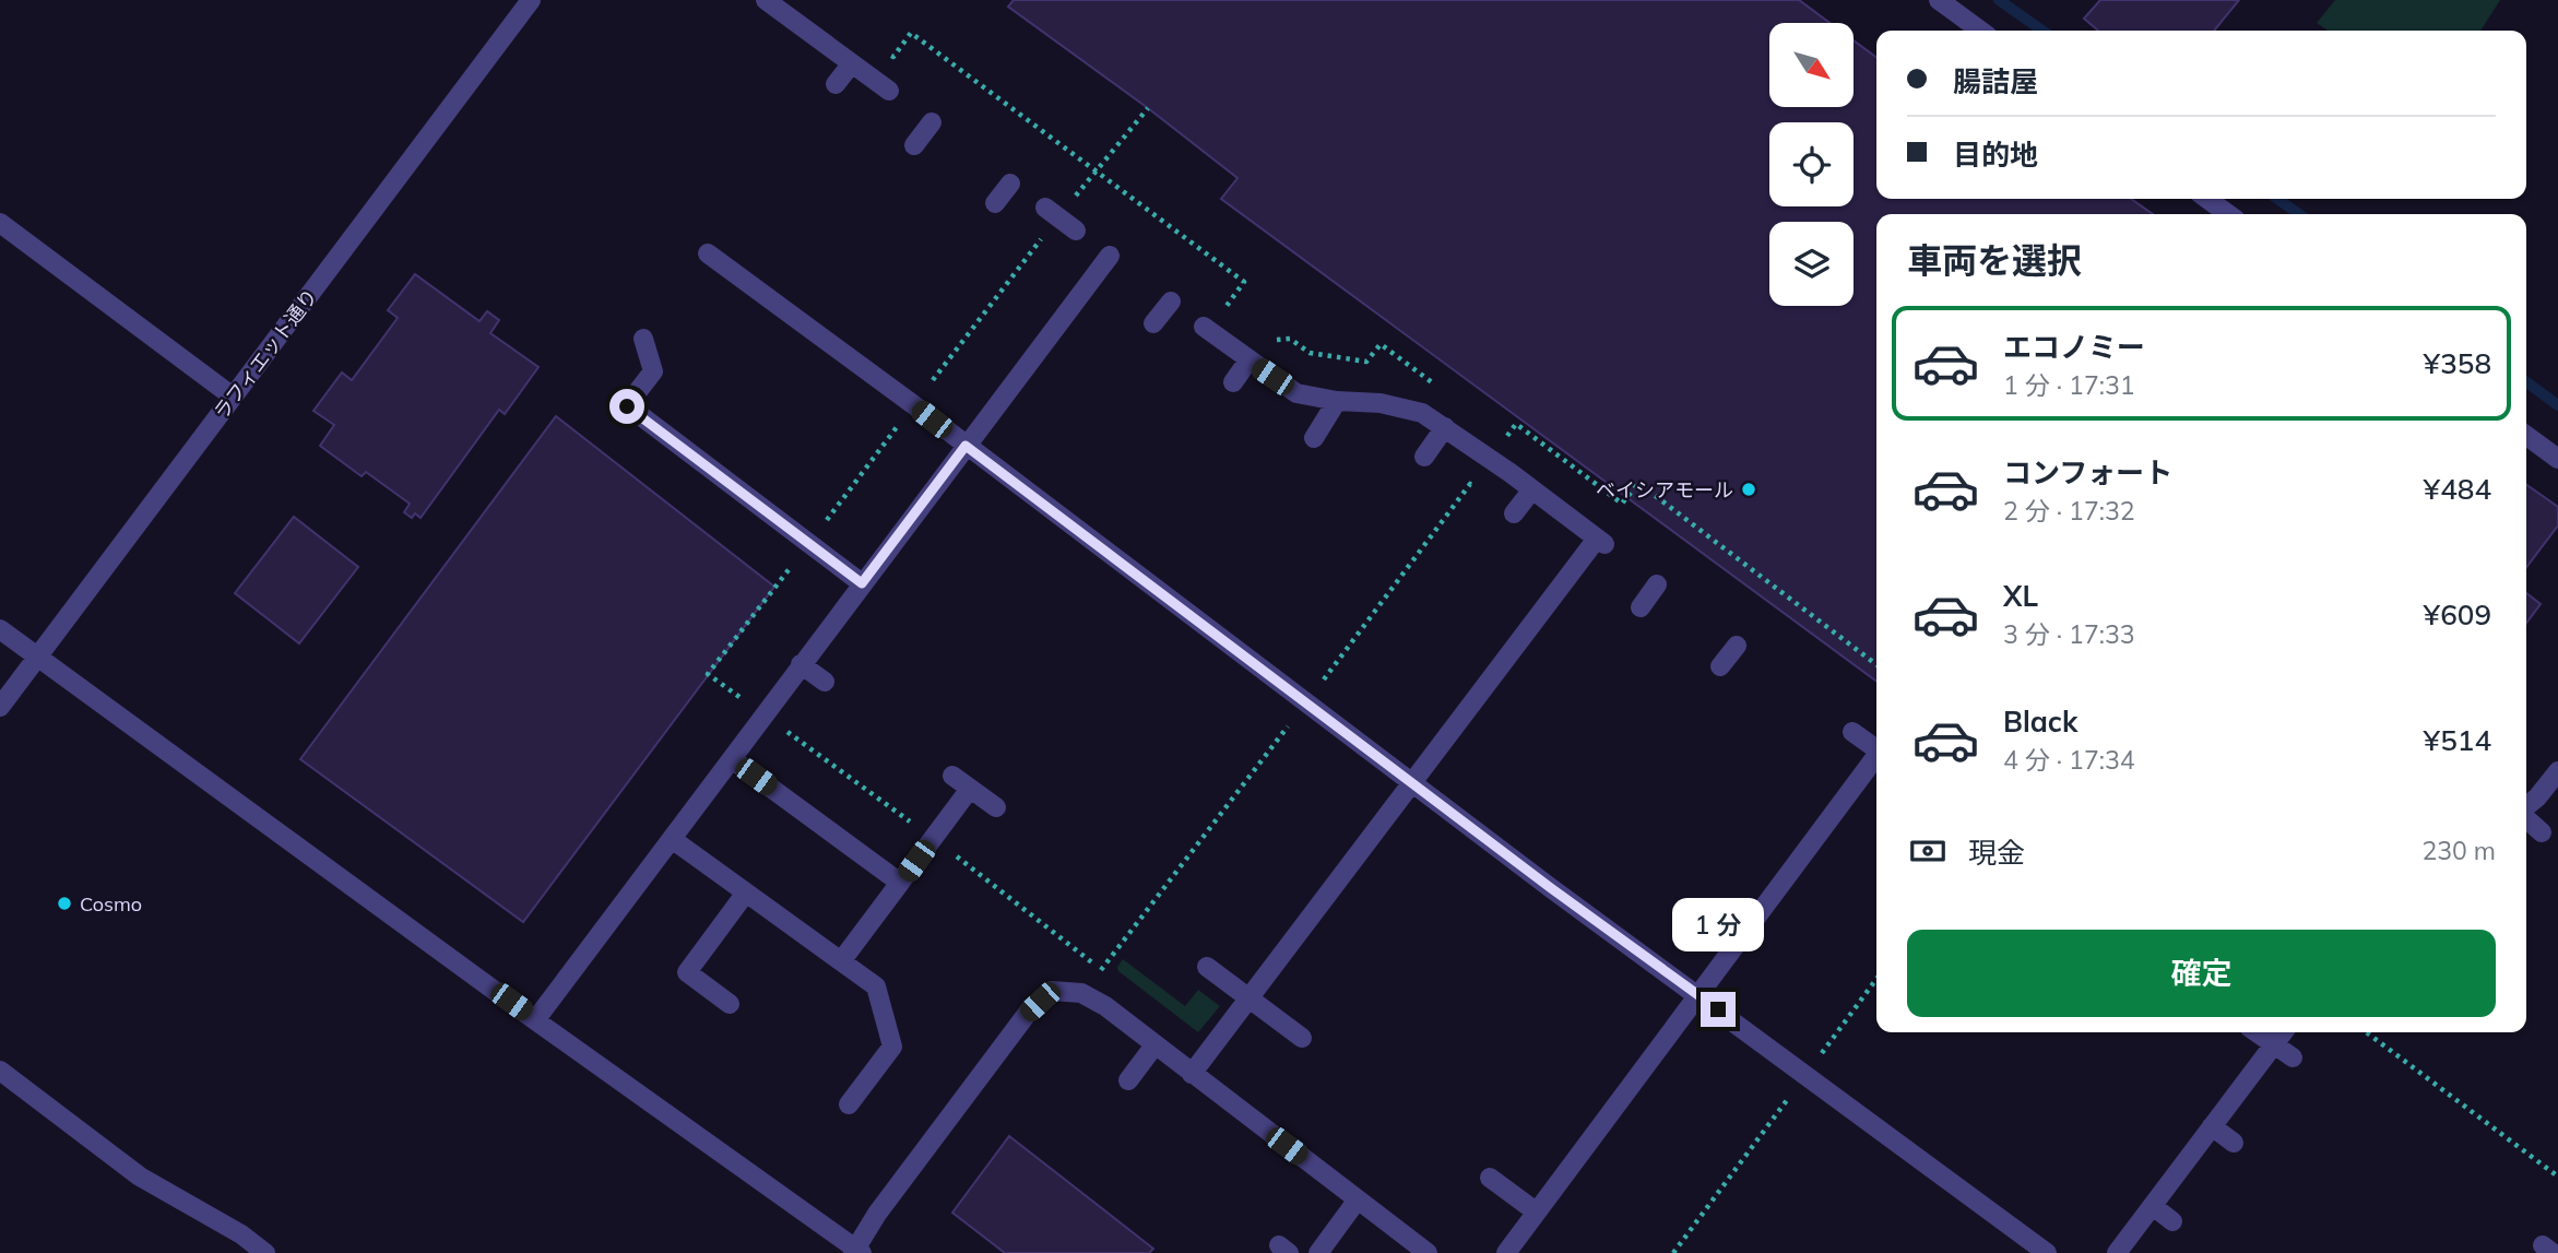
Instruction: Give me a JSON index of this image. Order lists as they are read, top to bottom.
{
  "streets": {
    "street": ["ラフィエット通り"]
  },
  "places": ["ベイシアモール", "Cosmo"],
  "north": "bottom right",
  "page": {
    "banner": ["腸詰屋", "目的地"],
    "heading": "車両を選択",
    "list": [
      {
        "name": "エコノミー",
        "note": "1 分 · 17:31",
        "value": "¥358"
      },
      {
        "name": "コンフォート",
        "note": "2 分 · 17:32",
        "value": "¥484"
      },
      {
        "name": "XL",
        "note": "3 分 · 17:33",
        "value": "¥609"
      },
      {
        "name": "Black",
        "note": "4 分 · 17:34",
        "value": "¥514"
      }
    ],
    "pay": ["現金", "230 m"],
    "bubble": "1 分",
    "buttons": "確定"
  }
}
